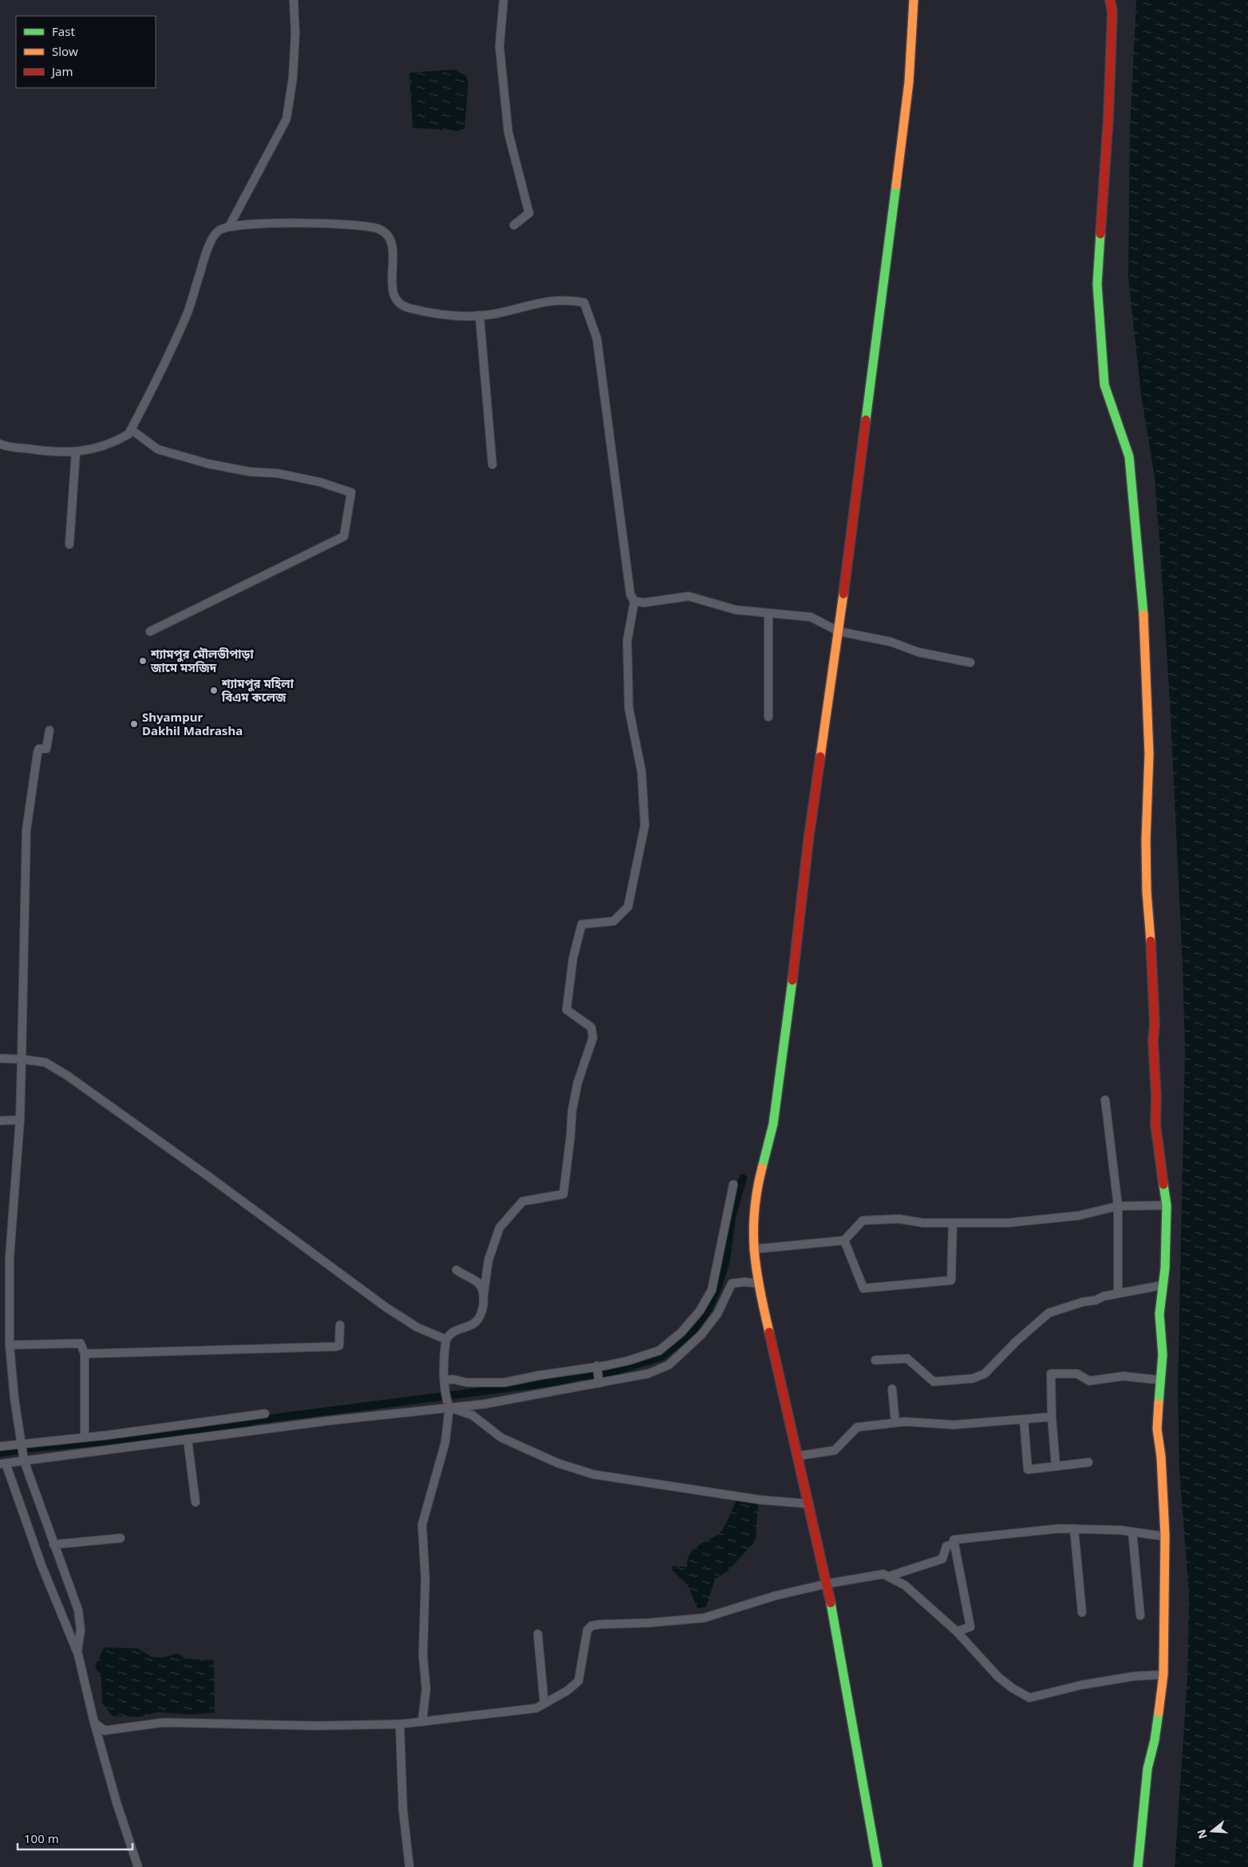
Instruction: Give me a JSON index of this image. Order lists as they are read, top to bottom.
{
  "places": ["শ্যামপুর মৌলভীপাড়া জামে মসজিদ", "শ্যামপুর মহিলা বিএম কলেজ", "Shyampur Dakhil Madrasha"],
  "legend": ["Fast", "Slow", "Jam"],
  "scale_bar": "100 m",
  "north": "left"
}
